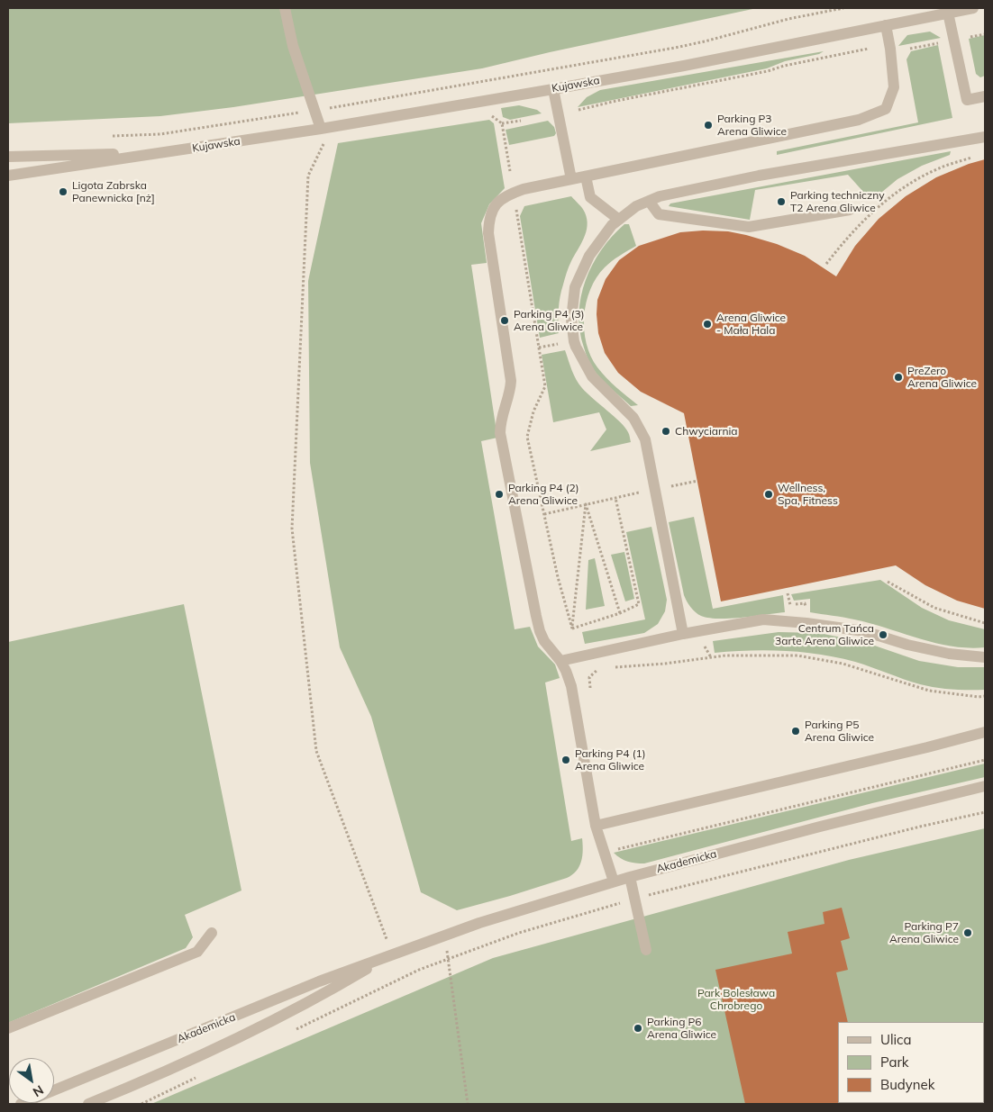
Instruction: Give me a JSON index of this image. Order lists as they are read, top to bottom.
{
  "streets": {
    "street": ["Kujawska", "Akademicka"]
  },
  "parks": ["Park Bolesława Chrobrego"],
  "places": [
    "Parking P3 Arena Gliwice",
    "Ligota Zabrska Panewnicka [nż]",
    "Parking techniczny T2 Arena Gliwice",
    "Parking P4 (3) Arena Gliwice",
    "Arena Gliwice - Mała Hala",
    "PreZero Arena Gliwice",
    "Chwyciarnia",
    "Parking P4 (2) Arena Gliwice",
    "Wellness, Spa, Fitness",
    "Centrum Tańca 3arte Arena Gliwice",
    "Parking P5 Arena Gliwice",
    "Parking P4 (1) Arena Gliwice",
    "Parking P7 Arena Gliwice",
    "Parking P6 Arena Gliwice"
  ],
  "legend": ["Ulica", "Park", "Budynek"],
  "north": "bottom right"
}
